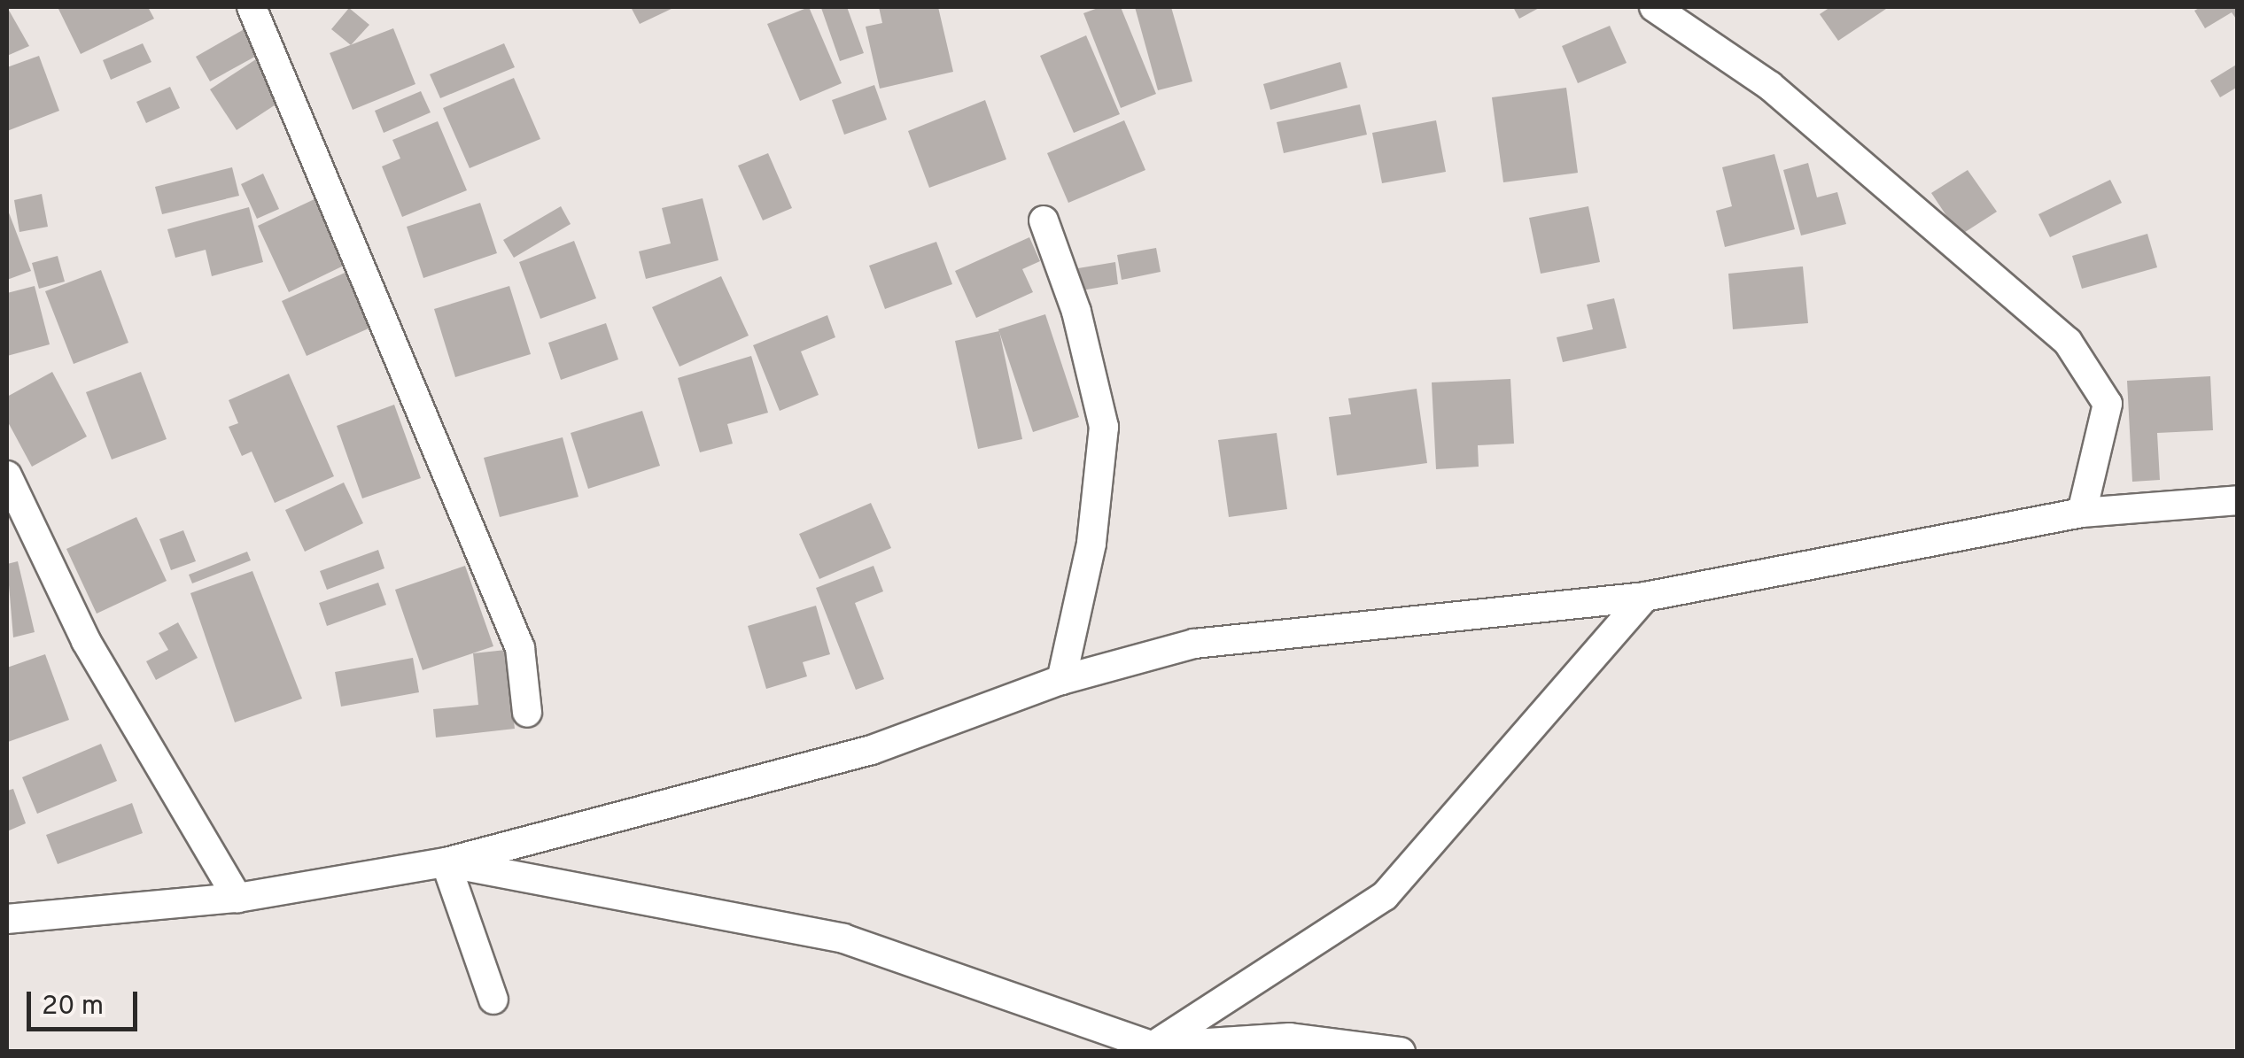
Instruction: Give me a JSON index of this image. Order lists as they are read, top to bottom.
{
  "scale_bar": "20 m"
}
